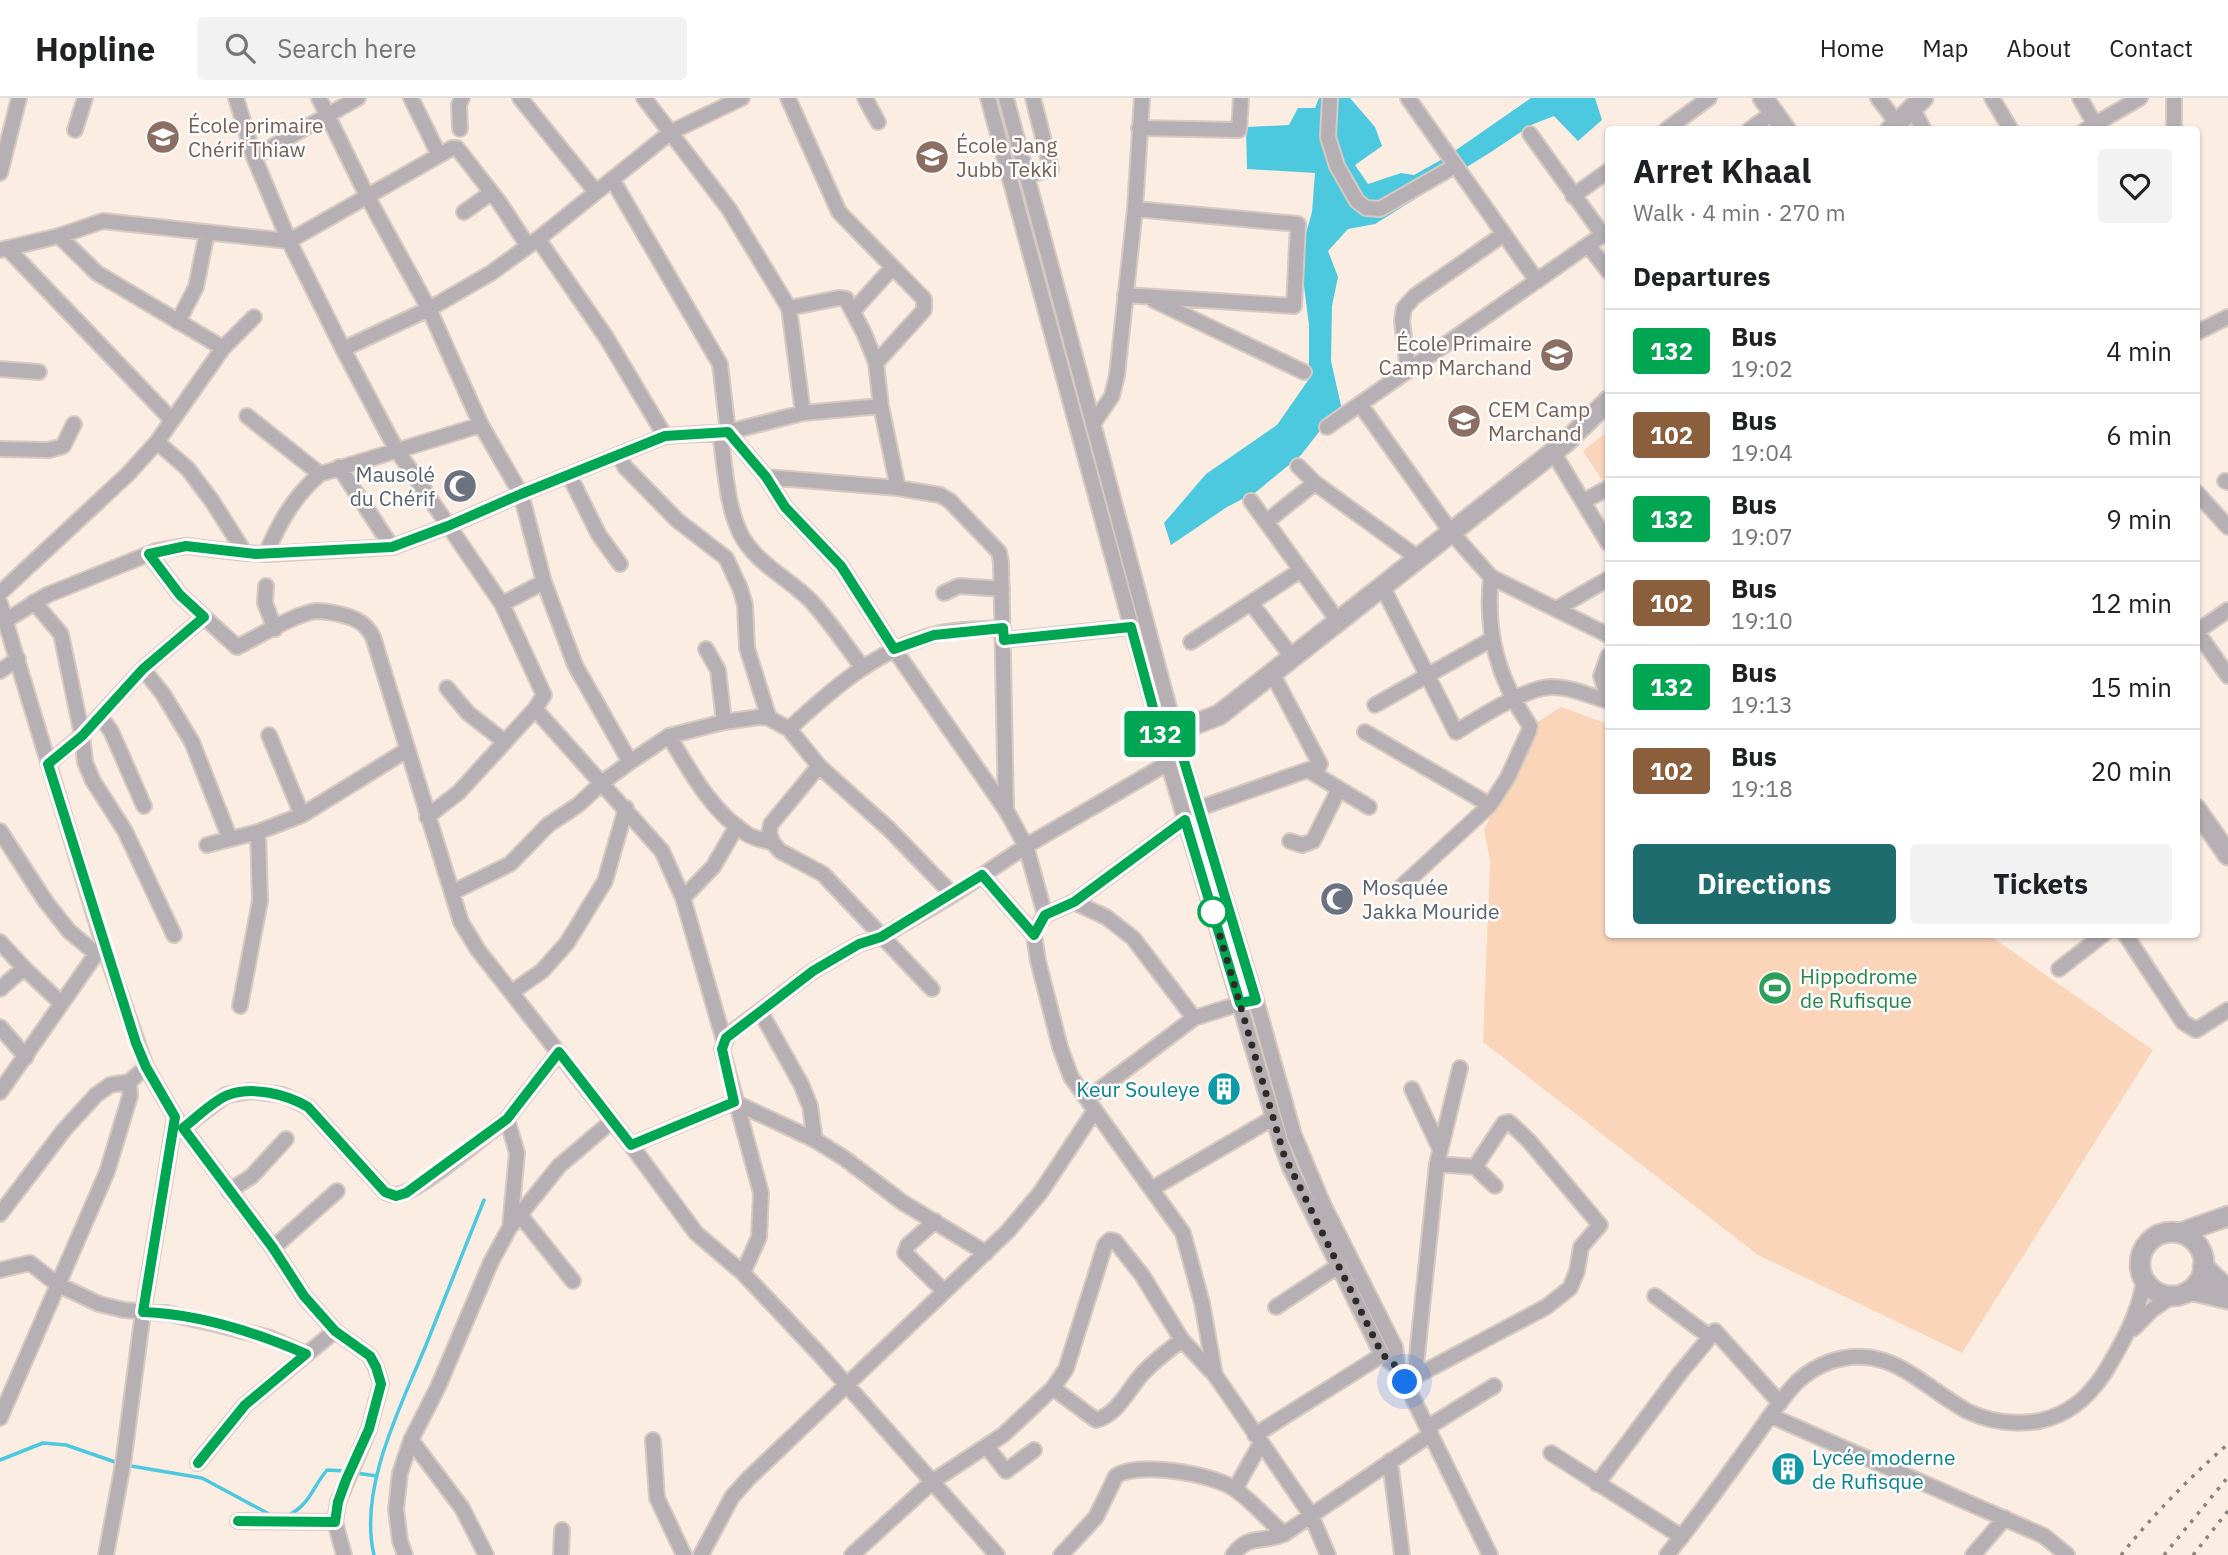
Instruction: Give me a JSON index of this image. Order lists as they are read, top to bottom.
{
  "places": {
    "school or university": [
      "École primaire Chérif Thiaw",
      "École Jang Jubb Tekki",
      "École Primaire Camp Marchand",
      "CEM Camp Marchand"
    ],
    "mosque": ["Mausolé du Chérif", "Mosquée Jakka Mouride"],
    "sports": ["Hippodrome de Rufisque"],
    "building": ["Keur Souleye", "Lycée moderne de Rufisque"]
  },
  "lines": ["bus line 132"],
  "page": {
    "header": "Hopline",
    "search": "Search here",
    "nav": [
      "Home",
      "Map",
      "About",
      "Contact"
    ],
    "on_map": "132",
    "heading": [
      ["Arret Khaal", "Walk · 4 min · 270 m"],
      "Departures"
    ],
    "list": [
      {
        "mark": "132",
        "name": "Bus",
        "note": "19:02",
        "value": "4 min"
      },
      {
        "mark": "102",
        "name": "Bus",
        "note": "19:04",
        "value": "6 min"
      },
      {
        "mark": "132",
        "name": "Bus",
        "note": "19:07",
        "value": "9 min"
      },
      {
        "mark": "102",
        "name": "Bus",
        "note": "19:10",
        "value": "12 min"
      },
      {
        "mark": "132",
        "name": "Bus",
        "note": "19:13",
        "value": "15 min"
      },
      {
        "mark": "102",
        "name": "Bus",
        "note": "19:18",
        "value": "20 min"
      }
    ],
    "buttons": ["Directions", "Tickets"]
  }
}
